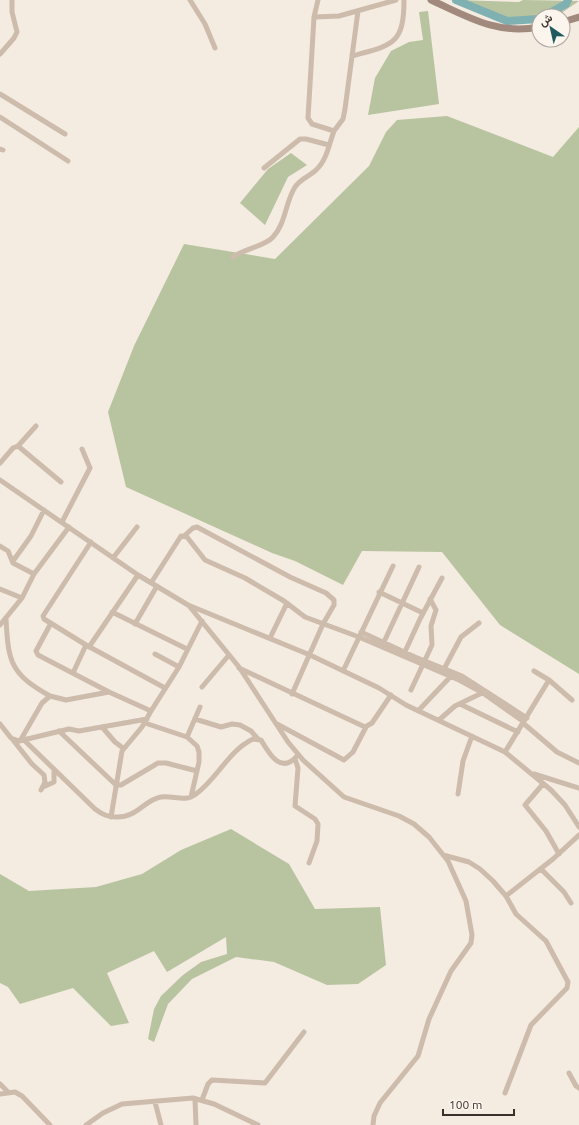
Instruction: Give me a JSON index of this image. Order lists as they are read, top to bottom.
{
  "scale_bar": "100 m",
  "north": "top left"
}
